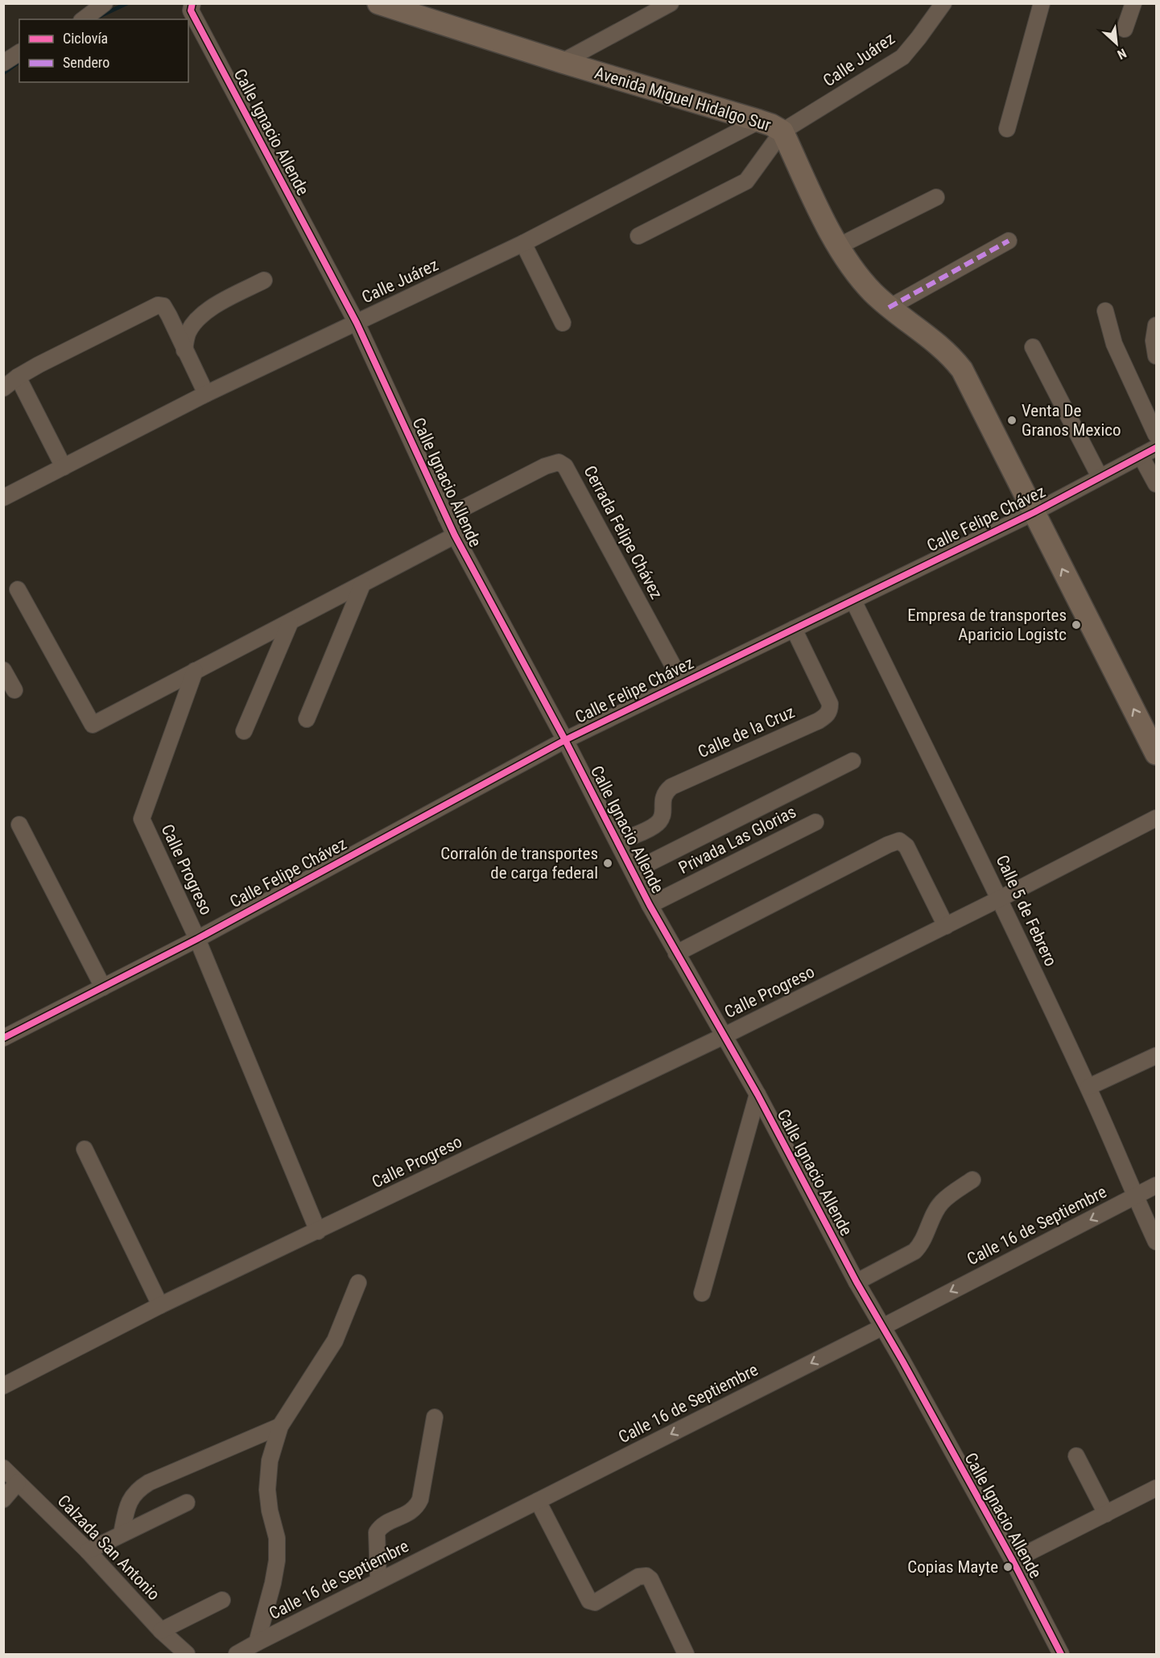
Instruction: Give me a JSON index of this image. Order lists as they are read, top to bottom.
{
  "streets": {
    "main road": ["Avenida Miguel Hidalgo Sur"],
    "street": [
      "Calle Juárez",
      "Calle Ignacio Allende",
      "Calle Felipe Chávez",
      "Cerrada Felipe Chávez",
      "Calle de la Cruz",
      "Privada Las Glorias",
      "Calle Progreso",
      "Calle 5 de Febrero",
      "Calle 16 de Septiembre",
      "Calzada San Antonio"
    ]
  },
  "crossings": [
    ["Calle Juárez", "Avenida Miguel Hidalgo Sur"],
    ["Calle Juárez", "Calle Ignacio Allende"],
    ["Avenida Miguel Hidalgo Sur", "Calle Felipe Chávez"],
    ["Calle Ignacio Allende", "Calle Felipe Chávez"],
    ["Calle Ignacio Allende", "Cerrada Felipe Chávez"],
    ["Calle Ignacio Allende", "Calle de la Cruz"],
    ["Calle Ignacio Allende", "Privada Las Glorias"],
    ["Calle Ignacio Allende", "Calle Progreso"],
    ["Calle Ignacio Allende", "Calle 16 de Septiembre"],
    ["Calle Felipe Chávez", "Cerrada Felipe Chávez"],
    ["Calle Felipe Chávez", "Calle de la Cruz"],
    ["Calle Felipe Chávez", "Calle Progreso"],
    ["Calle Felipe Chávez", "Calle 5 de Febrero"],
    ["Calle Progreso", "Calle 5 de Febrero"],
    ["Calle 5 de Febrero", "Calle 16 de Septiembre"]
  ],
  "one_way": ["Calle 16 de Septiembre"],
  "places": [
    "Venta De Granos Mexico",
    "Empresa de transportes Aparicio Logistc",
    "Corralón de transportes de carga federal",
    "Copias Mayte"
  ],
  "legend": ["Ciclovía", "Sendero"],
  "north": "bottom right"
}
